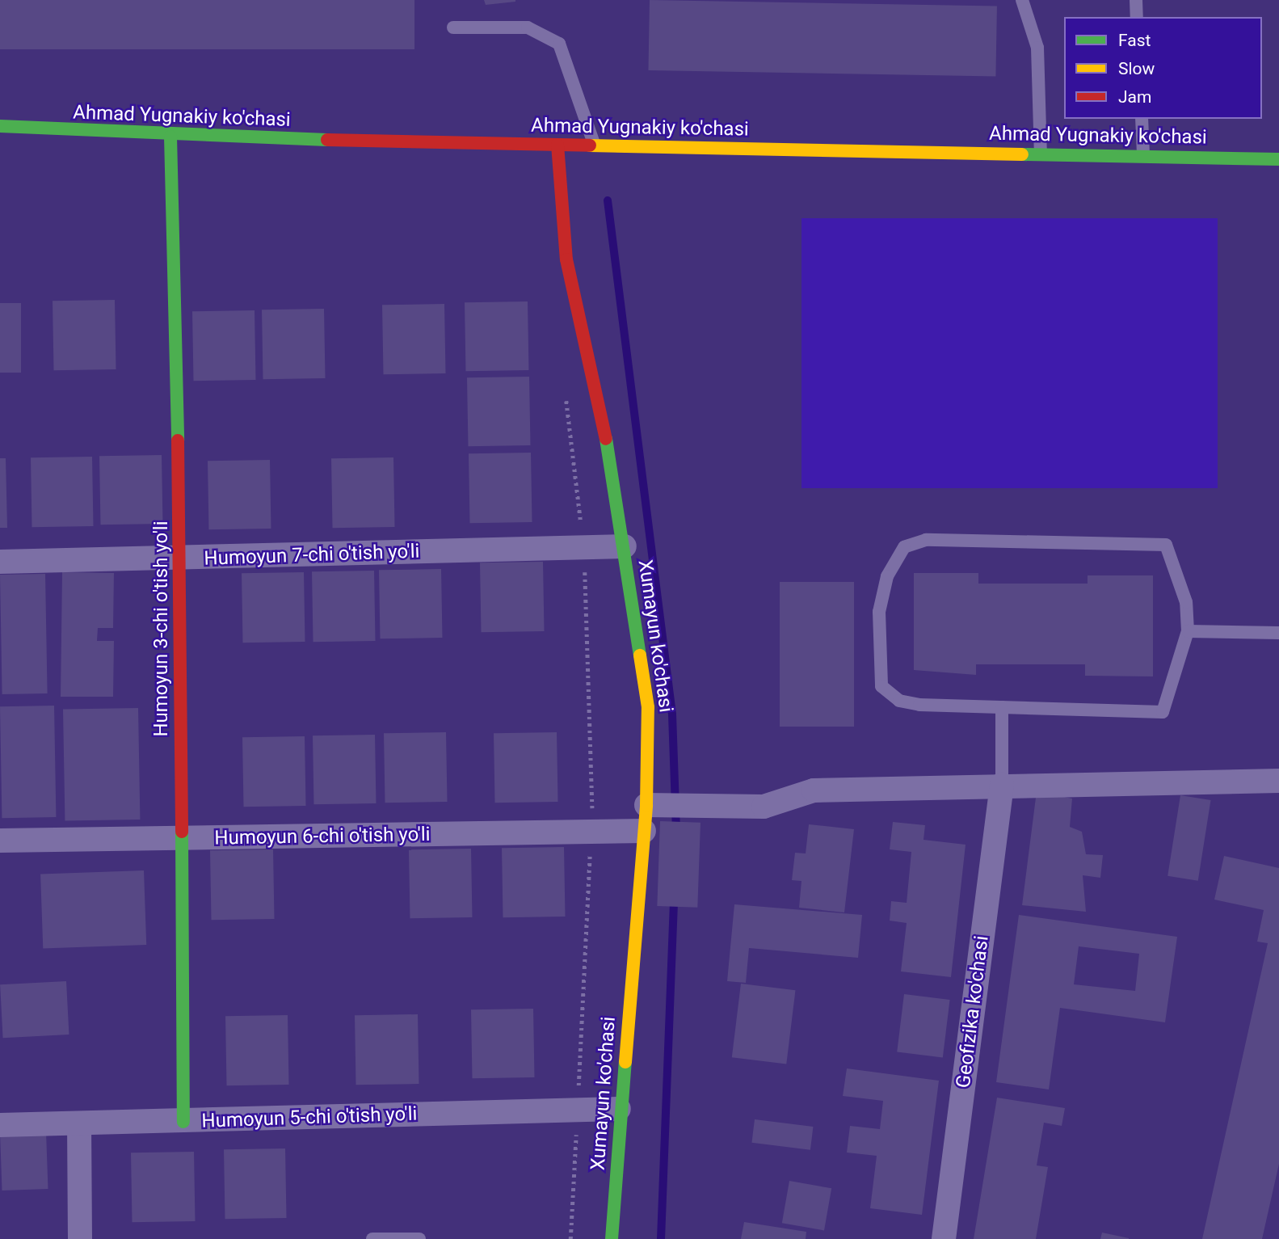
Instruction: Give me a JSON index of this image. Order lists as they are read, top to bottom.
{
  "streets": {
    "street": [
      "Ahmad Yugnakiy ko'chasi",
      "Humoyun 7-chi o'tish yo'li",
      "Humoyun 3-chi o'tish yo'li",
      "Xumayun ko'chasi",
      "Humoyun 6-chi o'tish yo'li",
      "Geofizika ko'chasi",
      "Humoyun 5-chi o'tish yo'li"
    ]
  },
  "crossings": [
    ["Ahmad Yugnakiy ko'chasi", "Humoyun 3-chi o'tish yo'li"],
    ["Ahmad Yugnakiy ko'chasi", "Xumayun ko'chasi"],
    ["Humoyun 7-chi o'tish yo'li", "Humoyun 3-chi o'tish yo'li"],
    ["Humoyun 7-chi o'tish yo'li", "Xumayun ko'chasi"],
    ["Humoyun 3-chi o'tish yo'li", "Humoyun 6-chi o'tish yo'li"],
    ["Humoyun 3-chi o'tish yo'li", "Humoyun 5-chi o'tish yo'li"],
    ["Xumayun ko'chasi", "Humoyun 6-chi o'tish yo'li"],
    ["Xumayun ko'chasi", "Humoyun 5-chi o'tish yo'li"]
  ],
  "legend": ["Fast", "Slow", "Jam"]
}
